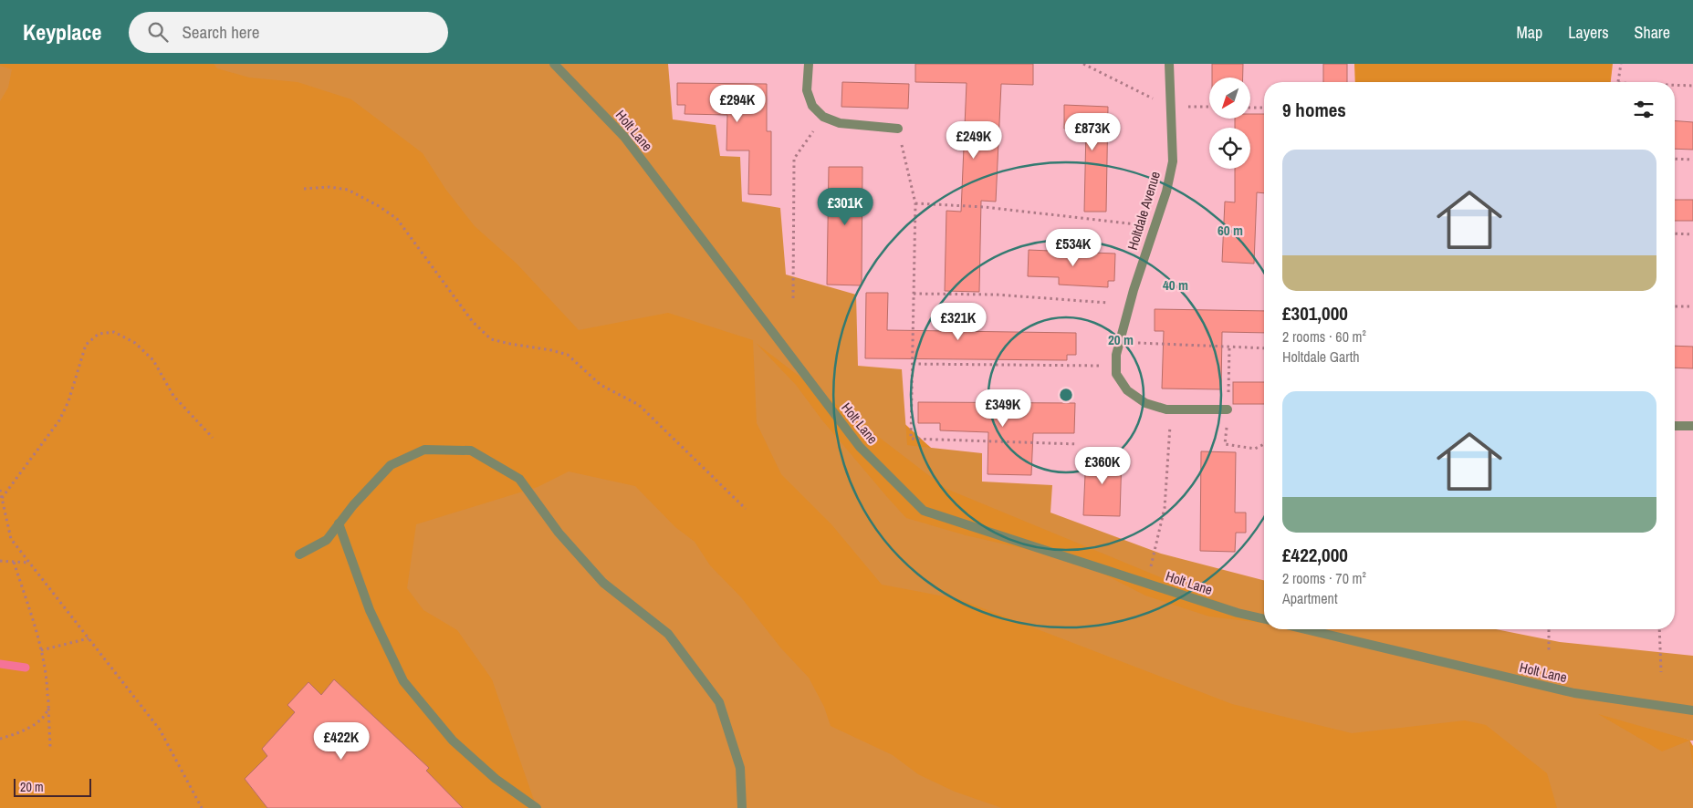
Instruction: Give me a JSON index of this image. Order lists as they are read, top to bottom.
{
  "streets": {
    "street": ["Holt Lane", "Holtdale Avenue"]
  },
  "scale_bar": "20 m",
  "north": "bottom left",
  "page": {
    "header": "Keyplace",
    "search": "Search here",
    "nav": ["Map", "Layers", "Share"],
    "heading": "9 homes",
    "price": [
      "£294K",
      "£873K",
      "£249K",
      "£301K",
      "£534K",
      "£321K",
      "£349K",
      "£360K",
      "£422K"
    ],
    "list": [
      {
        "name": "£301,000",
        "note": "2 rooms · 60 m² · Holtdale Garth"
      },
      {
        "name": "£422,000",
        "note": "2 rooms · 70 m² · Apartment"
      }
    ],
    "scale": "20 m"
  },
  "rings": ["60 m", "40 m", "20 m"]
}
